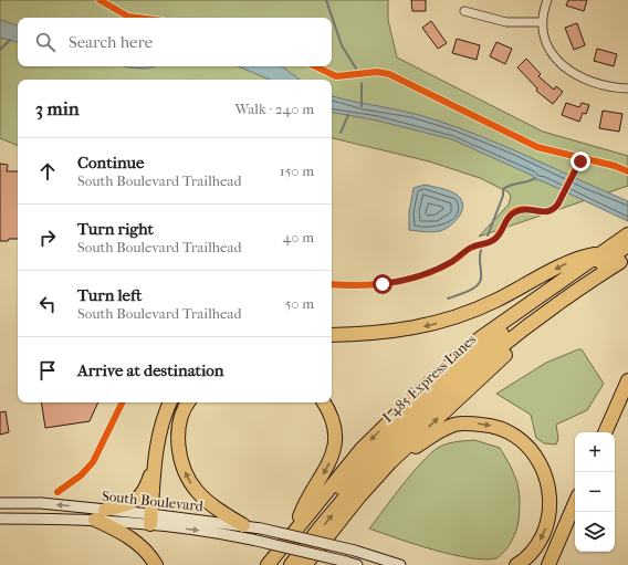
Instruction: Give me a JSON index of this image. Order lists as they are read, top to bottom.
{
  "streets": {
    "highway": ["I-485 Express Lanes"],
    "main road": ["South Boulevard"]
  },
  "page": {
    "search": "Search here",
    "heading": ["3 min", "Walk · 240 m"],
    "list": [
      ["Continue", "South Boulevard Trailhead", "150 m"],
      ["Turn right", "South Boulevard Trailhead", "40 m"],
      ["Turn left", "South Boulevard Trailhead", "50 m"],
      "Arrive at destination"
    ],
    "map_buttons": ["+", "−"]
  }
}
